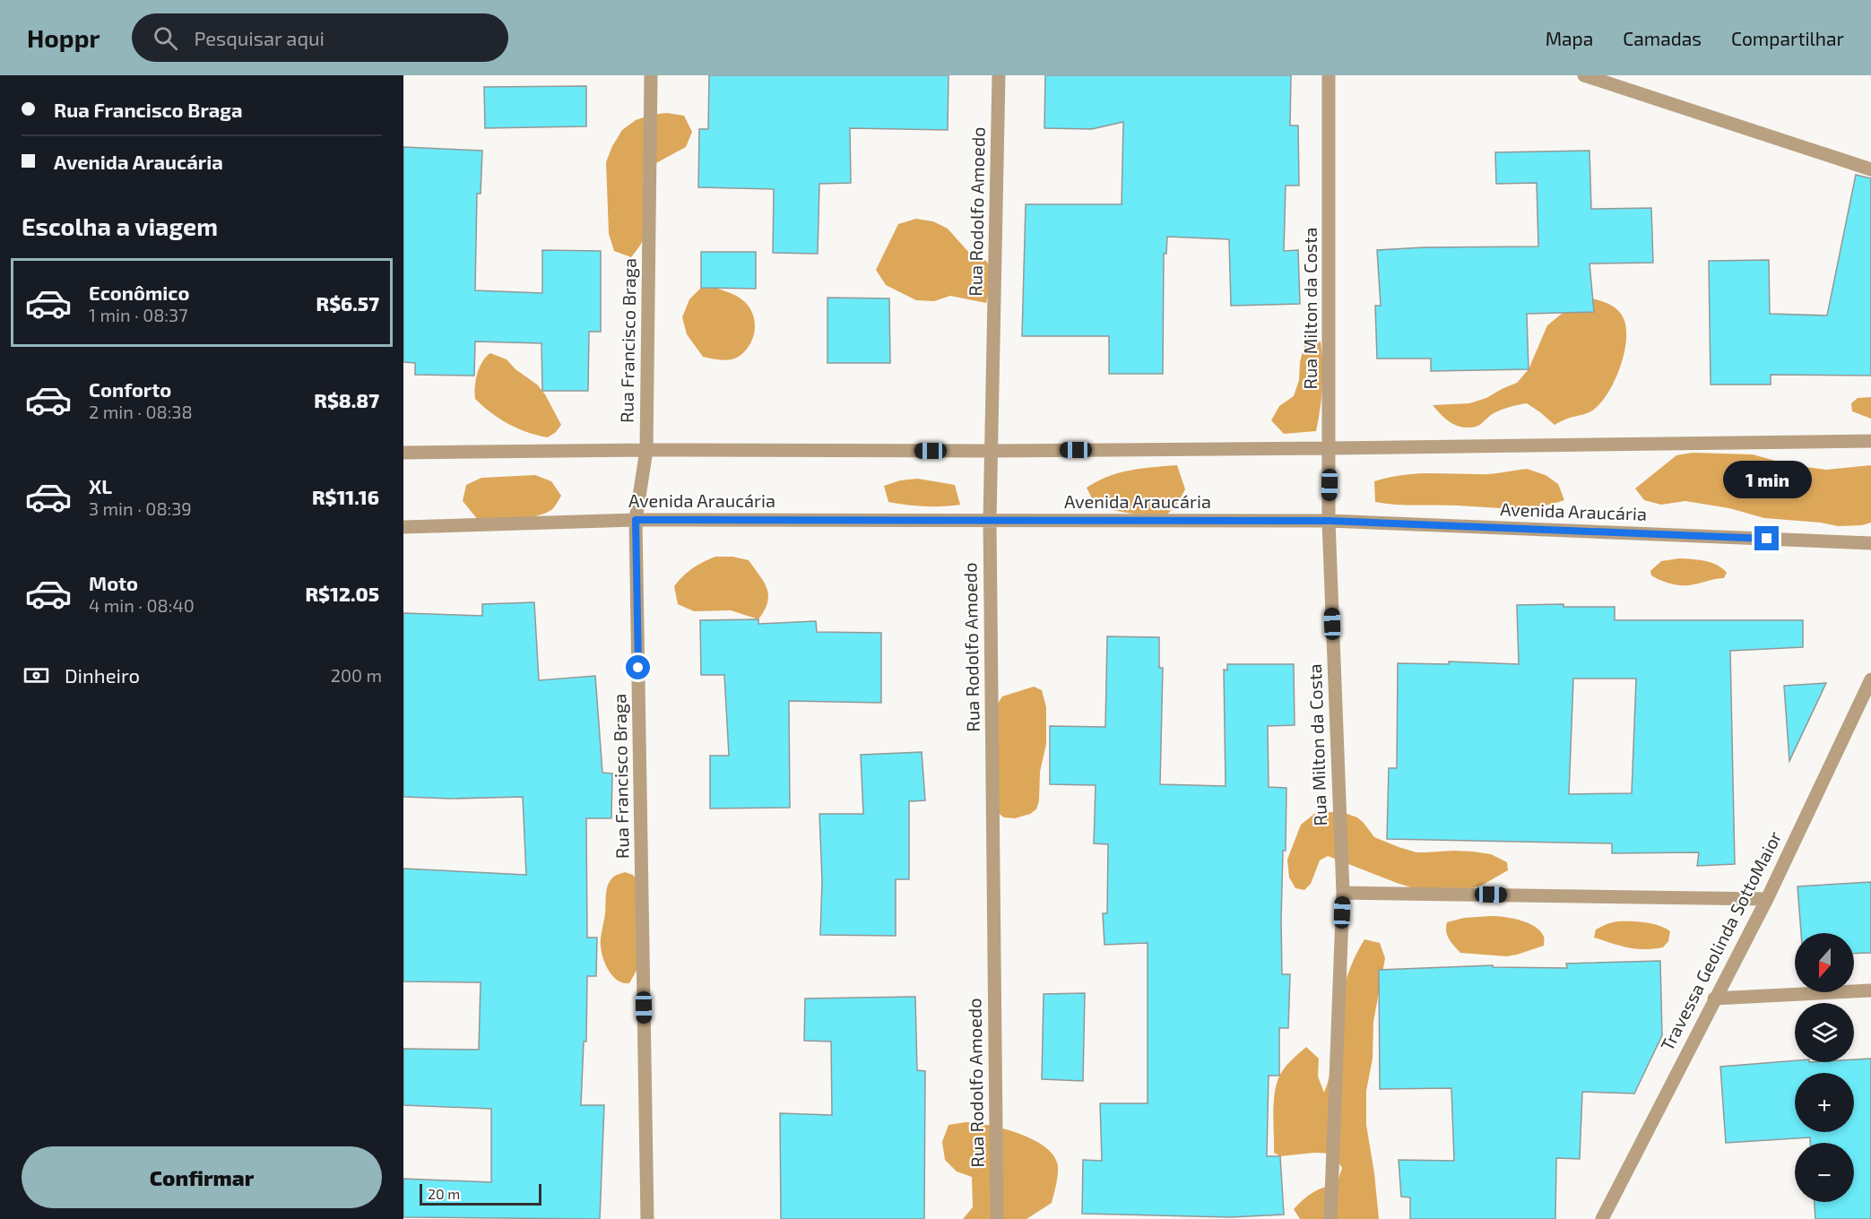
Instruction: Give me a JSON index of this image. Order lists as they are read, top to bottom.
{
  "streets": {
    "street": [
      "Rua Rodolfo Amoedo",
      "Rua Milton da Costa",
      "Rua Francisco Braga",
      "Avenida Araucária",
      "Travessa Geolinda SottoMaior"
    ]
  },
  "crossings": [
    ["Rua Rodolfo Amoedo", "Avenida Araucária"],
    ["Rua Milton da Costa", "Avenida Araucária"],
    ["Rua Francisco Braga", "Avenida Araucária"]
  ],
  "scale_bar": "20 m",
  "north": "bottom",
  "page": {
    "header": "Hoppr",
    "search": "Pesquisar aqui",
    "nav": ["Mapa", "Camadas", "Compartilhar"],
    "banner": ["Rua Francisco Braga", "Avenida Araucária"],
    "heading": "Escolha a viagem",
    "list": [
      {
        "name": "Econômico",
        "note": "1 min · 08:37",
        "value": "R$6.57"
      },
      {
        "name": "Conforto",
        "note": "2 min · 08:38",
        "value": "R$8.87"
      },
      {
        "name": "XL",
        "note": "3 min · 08:39",
        "value": "R$11.16"
      },
      {
        "name": "Moto",
        "note": "4 min · 08:40",
        "value": "R$12.05"
      }
    ],
    "bubble": "1 min",
    "pay": ["Dinheiro", "200 m"],
    "map_buttons": ["+", "−"],
    "buttons": "Confirmar",
    "scale": "20 m"
  }
}
